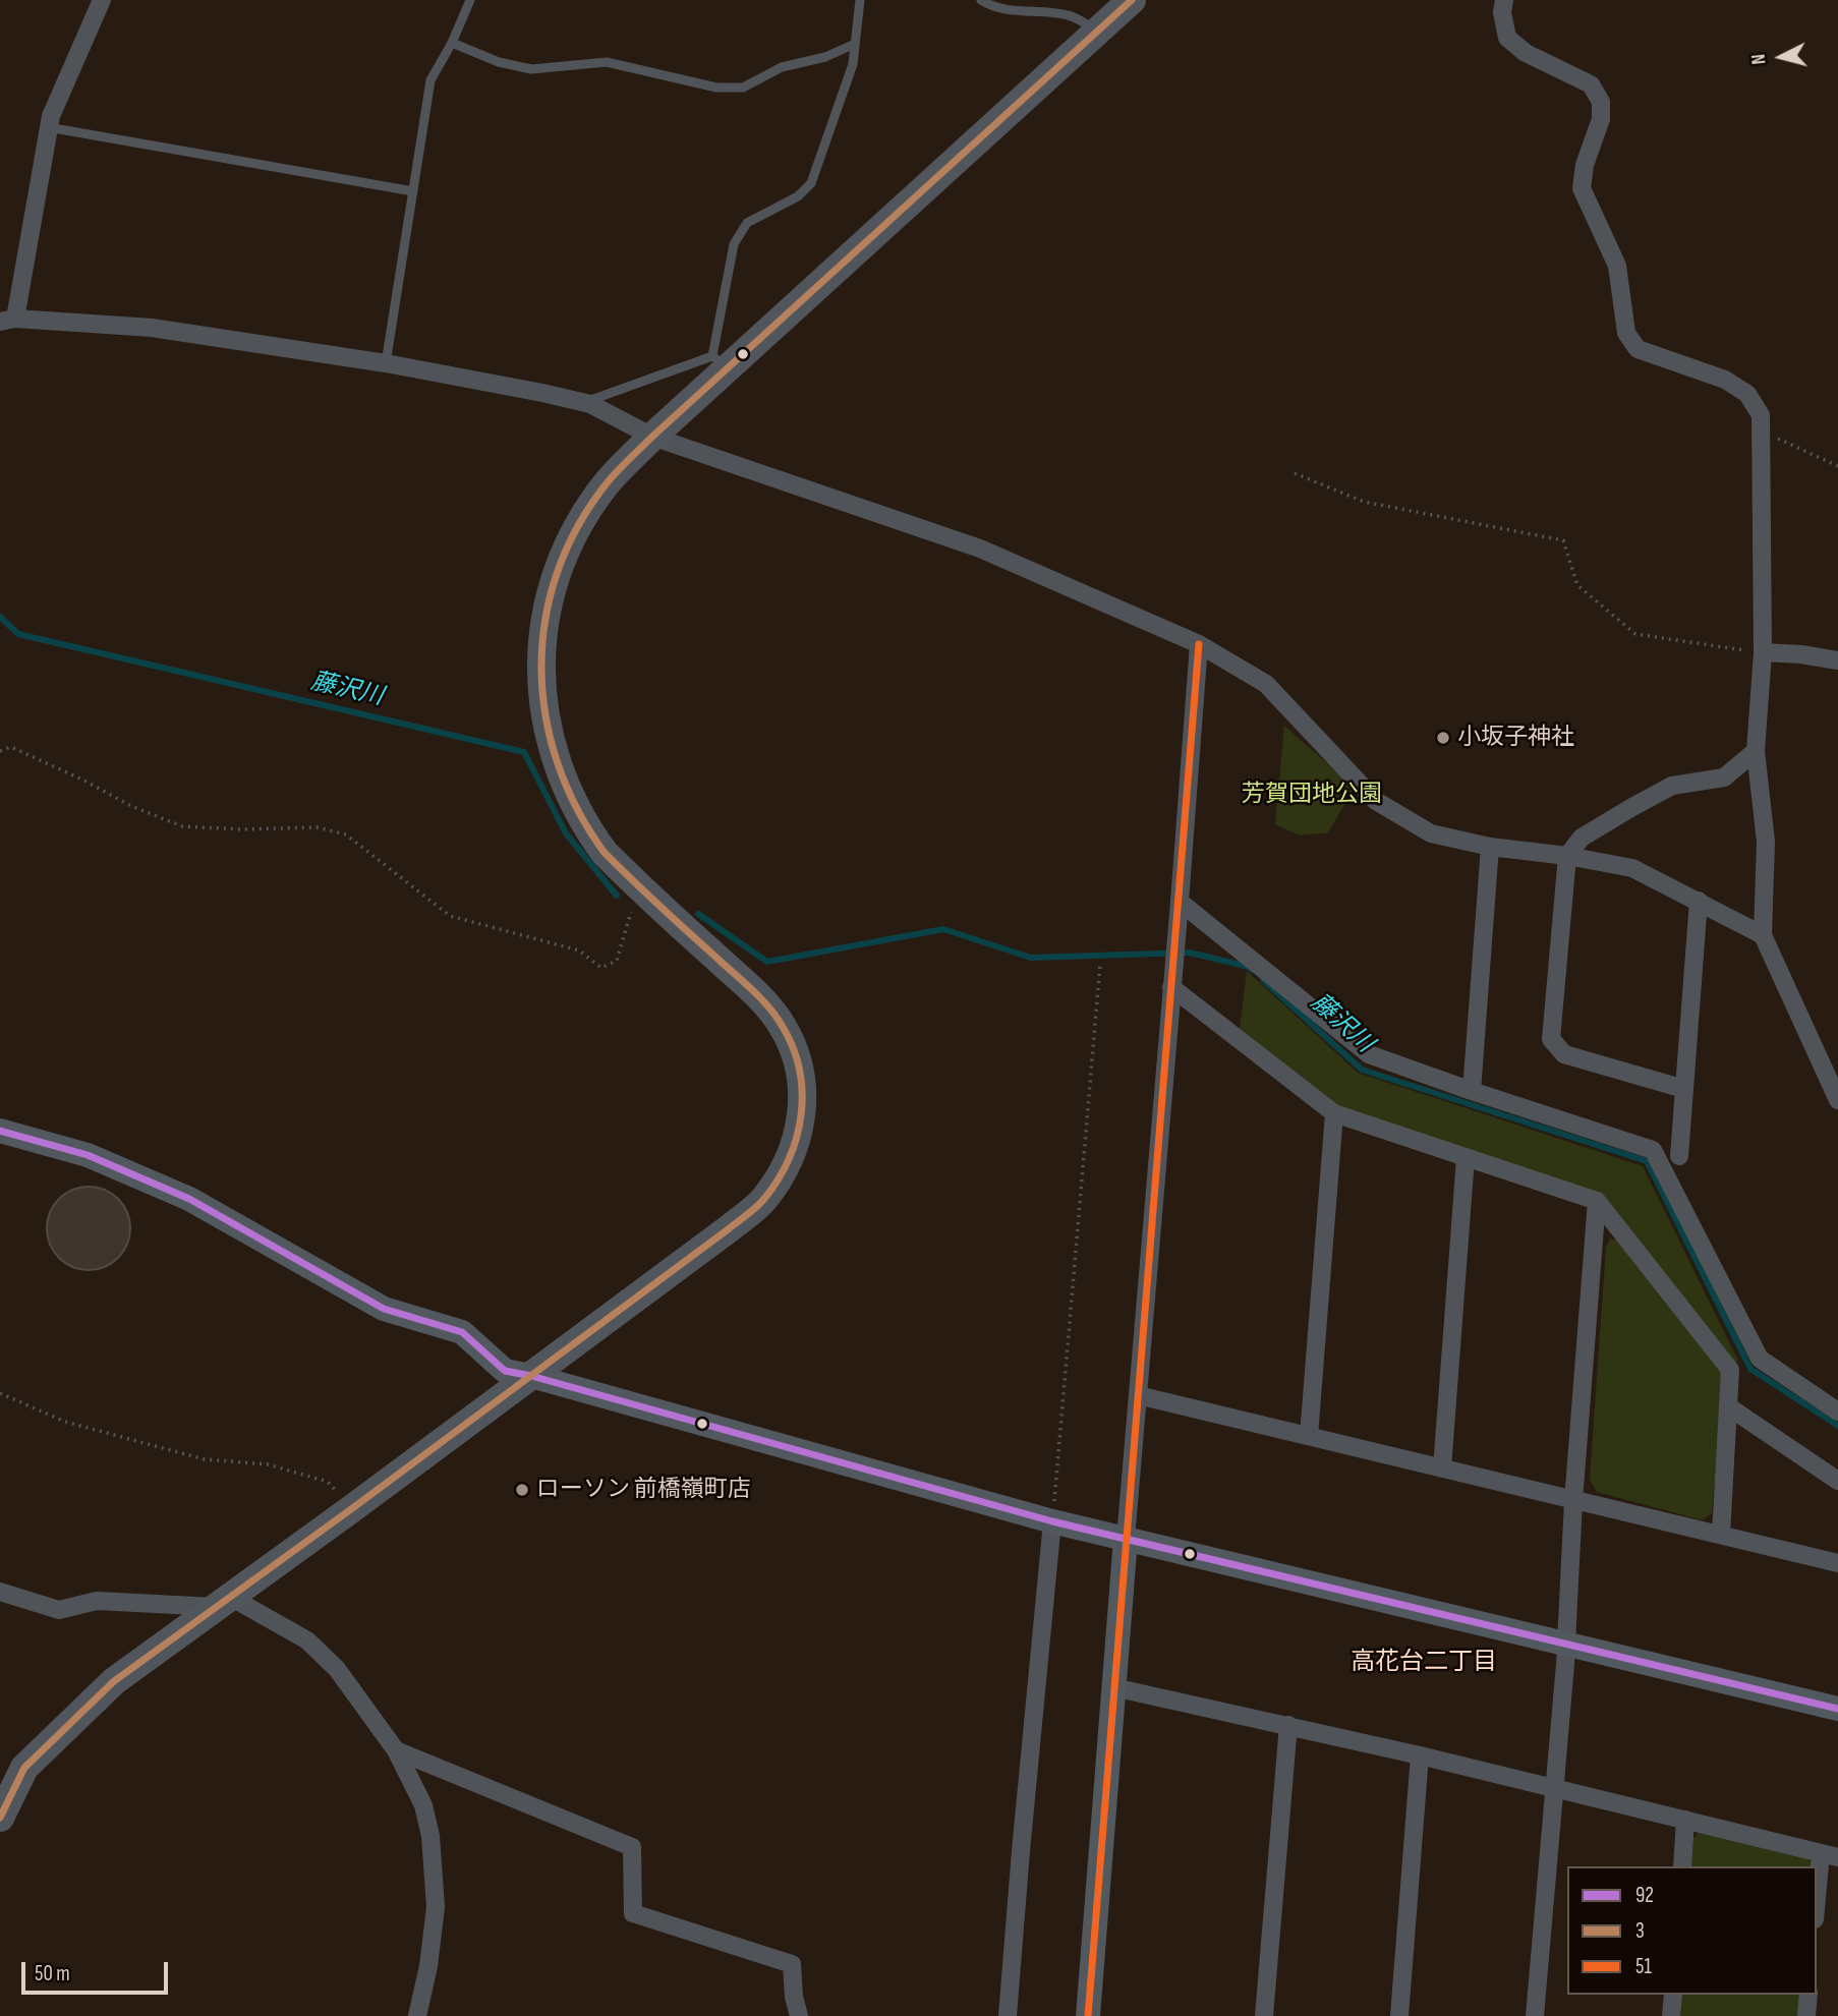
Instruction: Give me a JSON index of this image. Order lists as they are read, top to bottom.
{
  "districts": ["高花台二丁目"],
  "water": ["藤沢川"],
  "parks": ["芳賀団地公園"],
  "places": ["小坂子神社", "ローソン 前橋嶺町店"],
  "lines": ["transit line 3", "transit line 51", "transit line 92"],
  "legend": ["92", "3", "51"],
  "scale_bar": "50 m",
  "north": "left"
}
